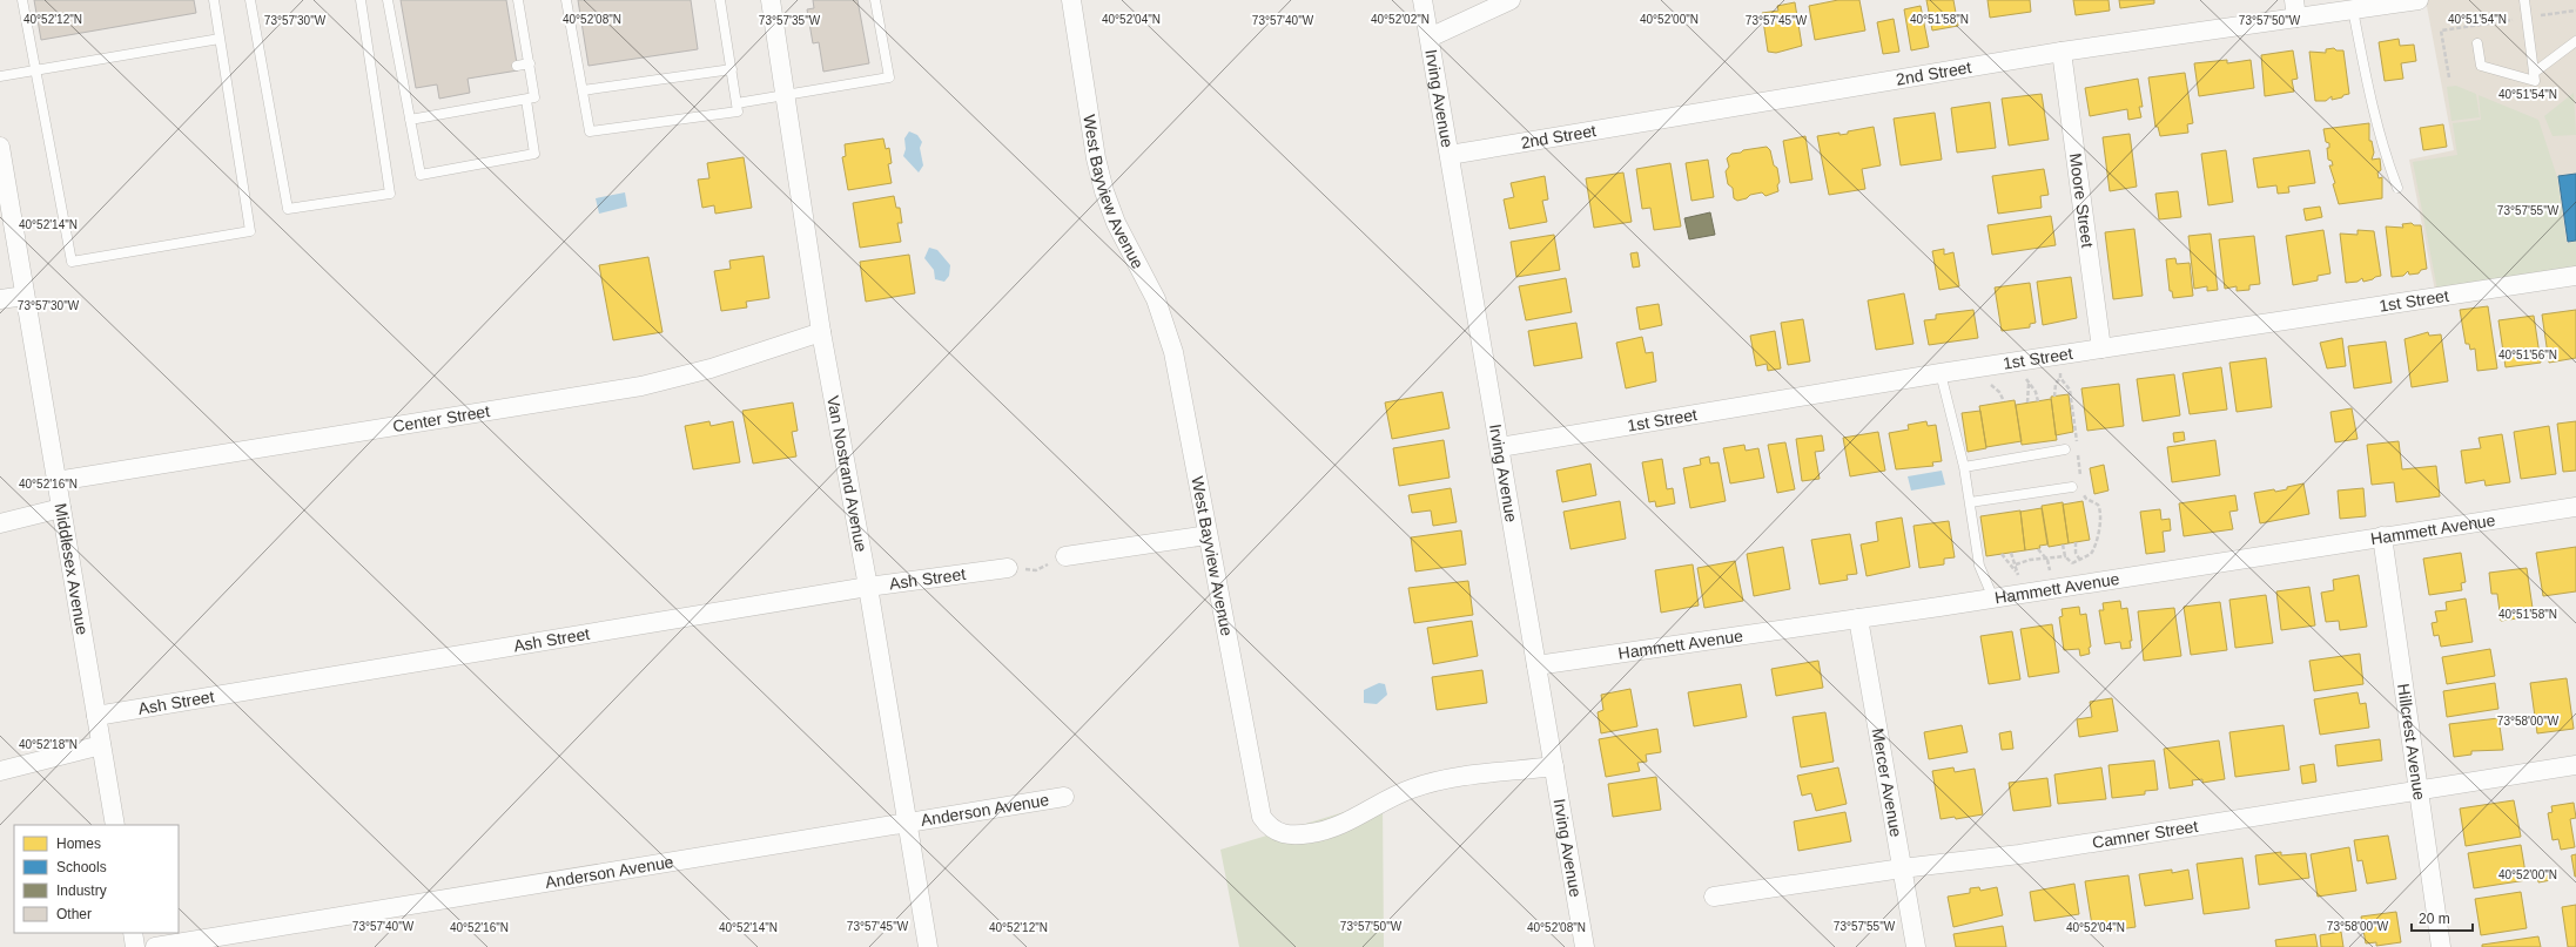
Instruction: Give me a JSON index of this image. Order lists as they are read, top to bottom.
{
  "streets": {
    "street": [
      "2nd Street",
      "Irving Avenue",
      "West Bayview Avenue",
      "Moore Street",
      "1st Street",
      "Center Street",
      "Van Nostrand Avenue",
      "Hammett Avenue",
      "Middlesex Avenue",
      "Ash Street",
      "Hillcrest Avenue",
      "Mercer Avenue",
      "Anderson Avenue",
      "Camner Street"
    ]
  },
  "crossings": [
    ["2nd Street", "Irving Avenue"],
    ["2nd Street", "Moore Street"],
    ["Irving Avenue", "West Bayview Avenue"],
    ["Irving Avenue", "1st Street"],
    ["Irving Avenue", "Hammett Avenue"],
    ["Moore Street", "1st Street"],
    ["Center Street", "Van Nostrand Avenue"],
    ["Center Street", "Middlesex Avenue"],
    ["Van Nostrand Avenue", "Ash Street"],
    ["Van Nostrand Avenue", "Anderson Avenue"],
    ["Hammett Avenue", "Hillcrest Avenue"],
    ["Hammett Avenue", "Mercer Avenue"],
    ["Middlesex Avenue", "Ash Street"],
    ["Hillcrest Avenue", "Camner Street"],
    ["Mercer Avenue", "Camner Street"]
  ],
  "legend": [
    "Homes",
    "Schools",
    "Industry",
    "Other"
  ],
  "scale_bar": "20 m",
  "coordinates": [
    "40°51'54\"N",
    "40°52'12\"N",
    "40°52'02\"N",
    "40°52'00\"N",
    "40°51'58\"N",
    "40°52'08\"N",
    "40°52'04\"N",
    "73°57'30\"W",
    "73°57'35\"W",
    "73°57'40\"W",
    "73°57'45\"W",
    "73°57'50\"W",
    "73°57'55\"W",
    "40°52'14\"N",
    "40°51'56\"N",
    "40°52'16\"N",
    "73°58'00\"W",
    "40°52'18\"N"
  ]
}
